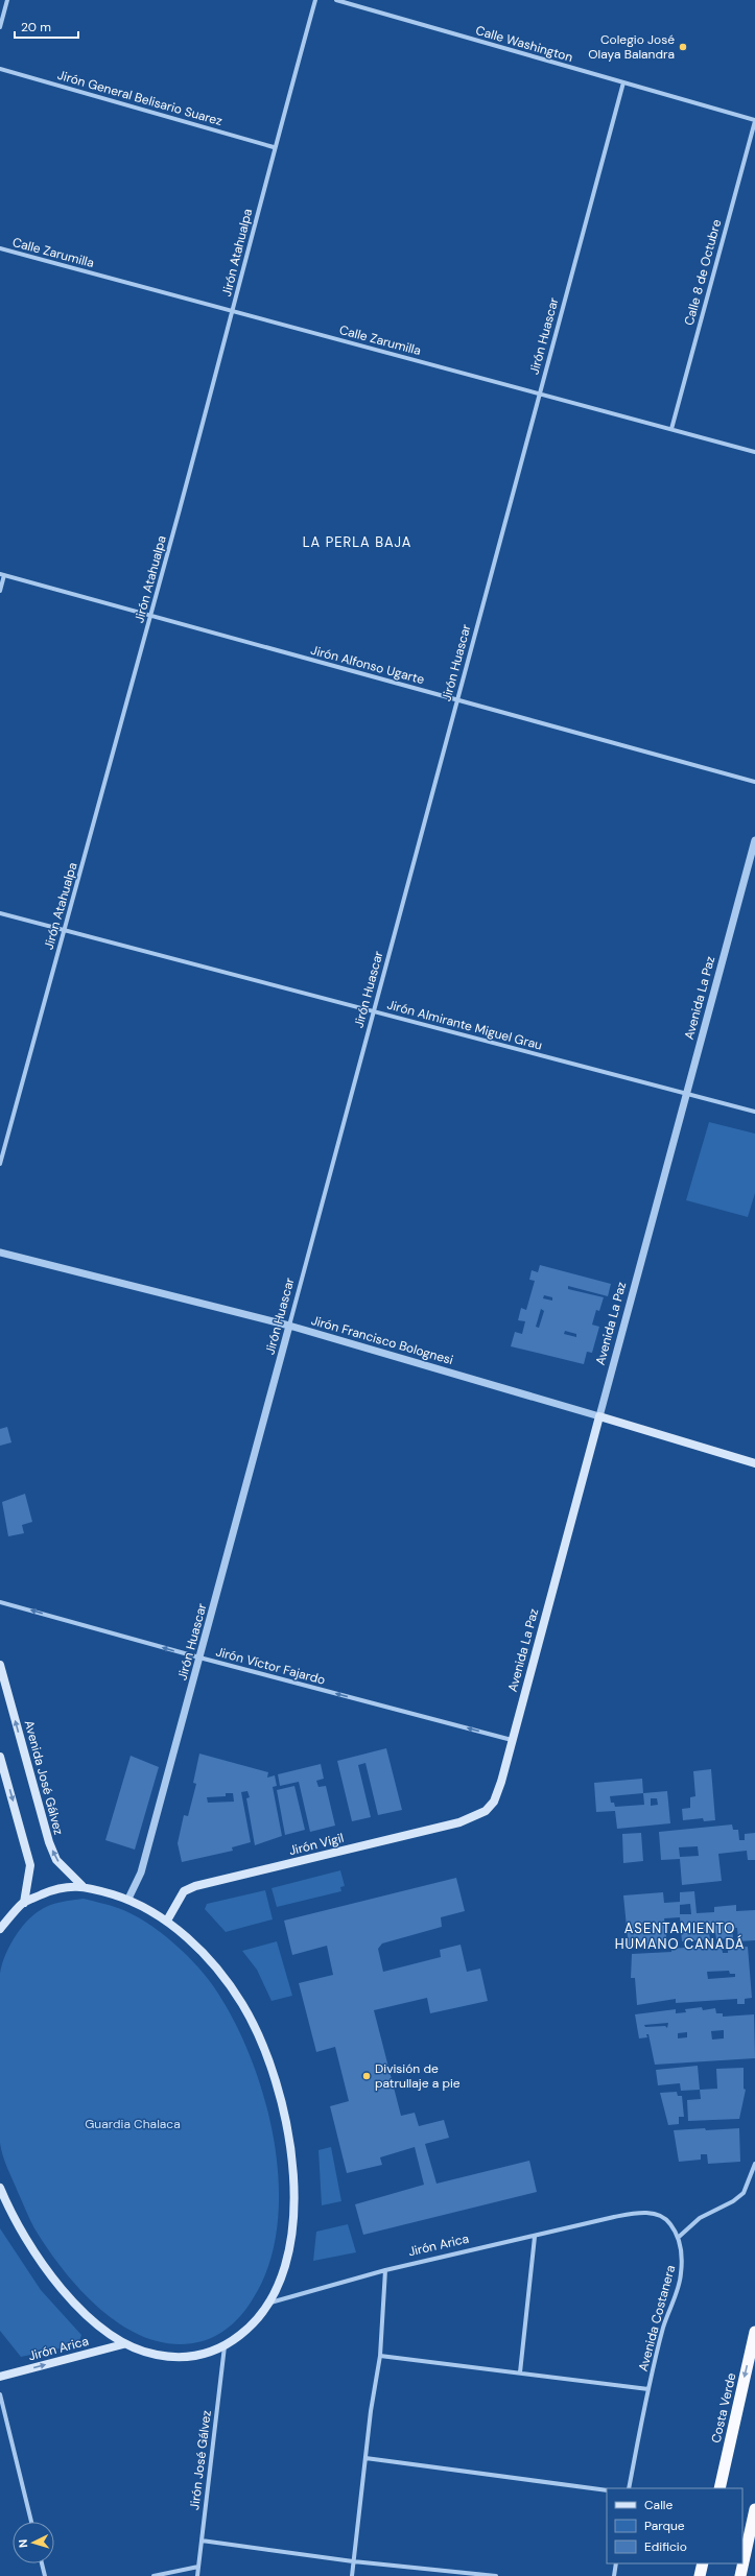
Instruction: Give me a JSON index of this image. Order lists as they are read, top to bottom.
{
  "streets": {
    "highway": ["Costa Verde"],
    "main road": [
      "Avenida La Paz",
      "Jirón Francisco Bolognesi",
      "Avenida José Gálvez",
      "Jirón Vigil",
      "Jirón Arica"
    ],
    "street": [
      "Calle Washington",
      "Jirón General Belisario Suarez",
      "Calle Zarumilla",
      "Jirón Atahualpa",
      "Calle 8 de Octubre",
      "Jirón Huascar",
      "Jirón Alfonso Ugarte",
      "Jirón Almirante Miguel Grau",
      "Jirón Víctor Fajardo",
      "Avenida Costanera",
      "Jirón José Gálvez"
    ]
  },
  "crossings": [
    ["Calle Washington", "Calle 8 de Octubre"],
    ["Calle Washington", "Jirón Huascar"],
    ["Jirón General Belisario Suarez", "Jirón Atahualpa"],
    ["Calle Zarumilla", "Jirón Atahualpa"],
    ["Calle Zarumilla", "Calle 8 de Octubre"],
    ["Calle Zarumilla", "Jirón Huascar"],
    ["Jirón Atahualpa", "Jirón Alfonso Ugarte"],
    ["Jirón Atahualpa", "Jirón Almirante Miguel Grau"],
    ["Jirón Huascar", "Jirón Alfonso Ugarte"],
    ["Jirón Huascar", "Jirón Almirante Miguel Grau"],
    ["Jirón Huascar", "Jirón Francisco Bolognesi"],
    ["Jirón Huascar", "Jirón Víctor Fajardo"],
    ["Avenida La Paz", "Jirón Almirante Miguel Grau"],
    ["Avenida La Paz", "Jirón Francisco Bolognesi"],
    ["Avenida La Paz", "Jirón Víctor Fajardo"],
    ["Avenida La Paz", "Jirón Vigil"],
    ["Jirón Arica", "Avenida Costanera"]
  ],
  "one_way": ["Jirón Víctor Fajardo", "Costa Verde"],
  "districts": ["LA PERLA BAJA", "ASENTAMIENTO HUMANO CANADÁ"],
  "parks": ["Guardia Chalaca"],
  "places": ["Colegio José Olaya Balandra", "División de patrullaje a pie"],
  "legend": ["Calle", "Parque", "Edificio"],
  "scale_bar": "20 m",
  "north": "left"
}
